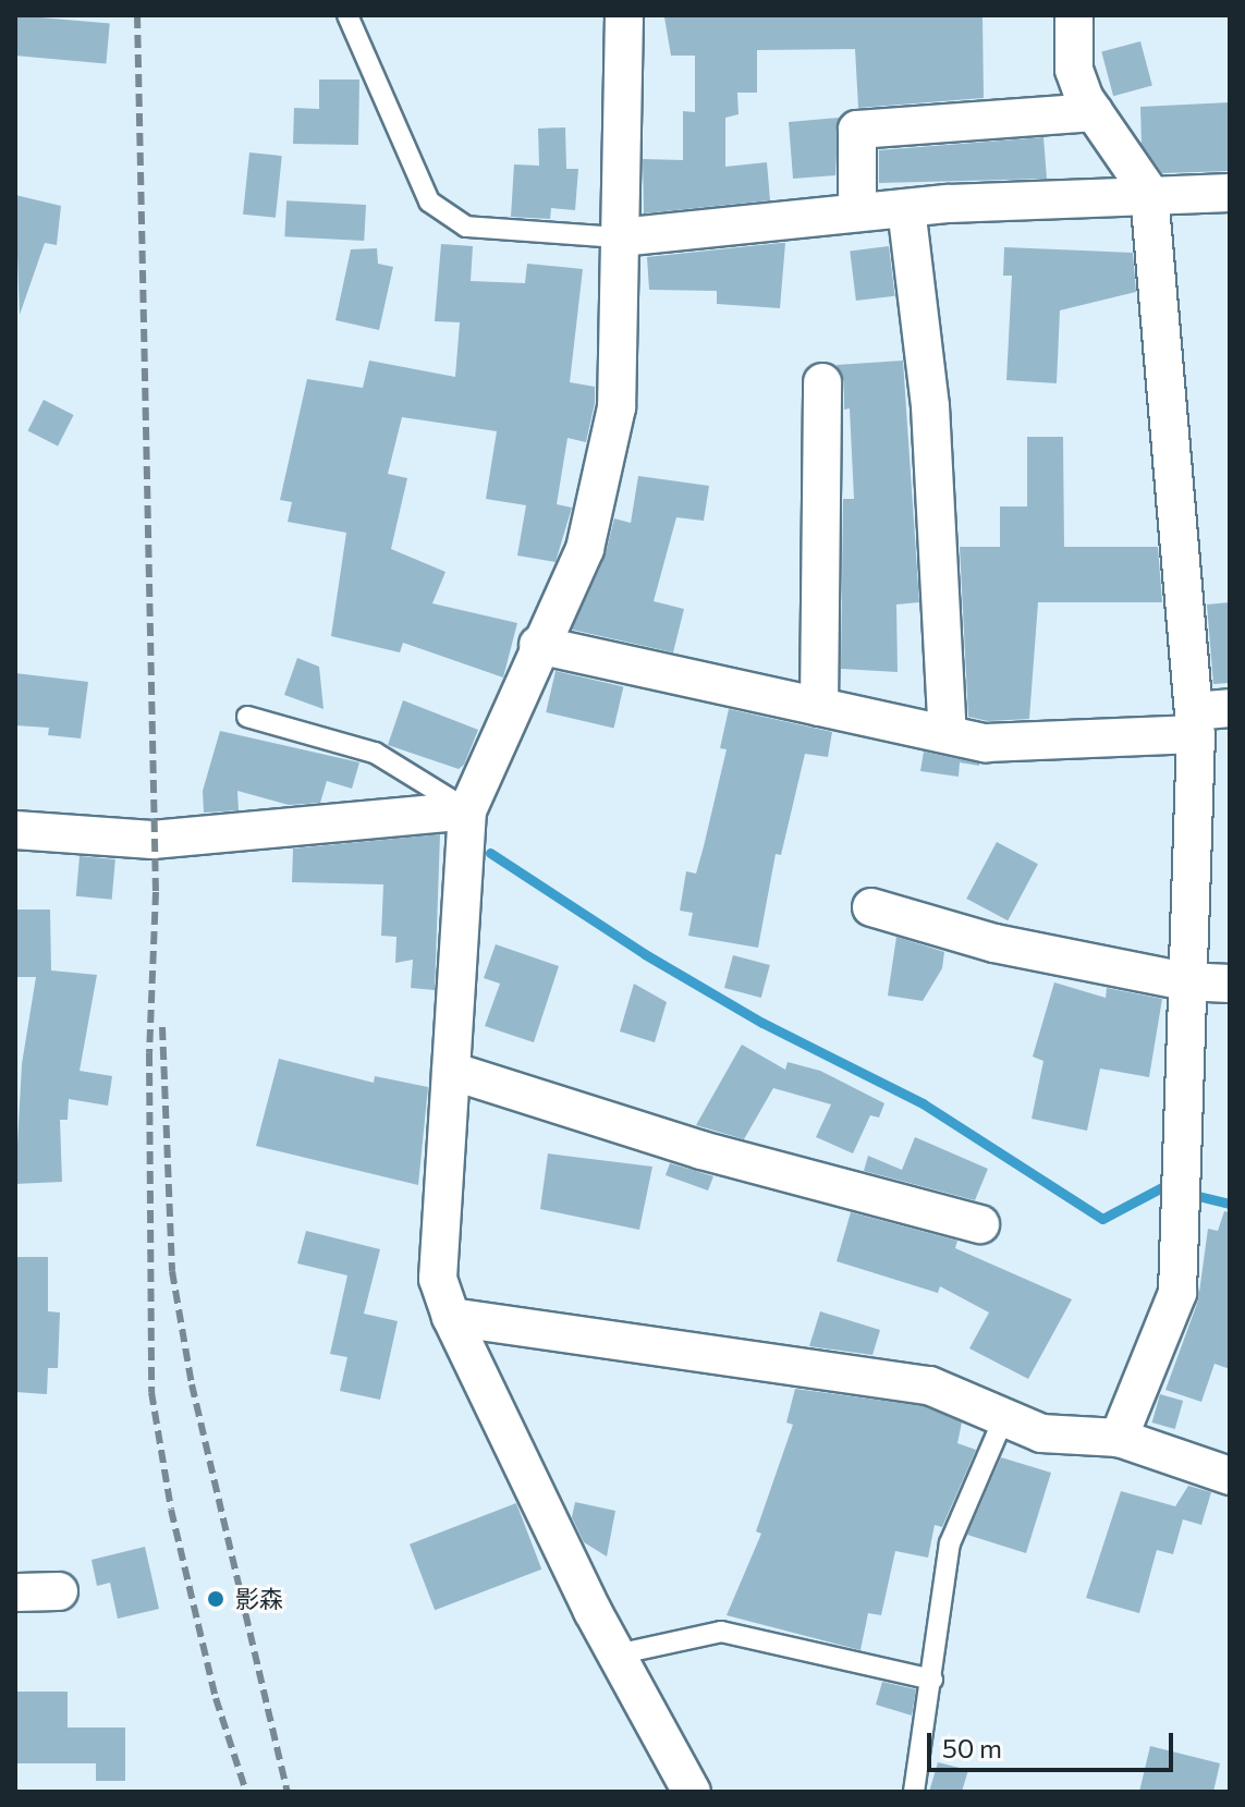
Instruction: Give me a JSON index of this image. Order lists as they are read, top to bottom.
{
  "places": ["影森"],
  "scale_bar": "50 m"
}
